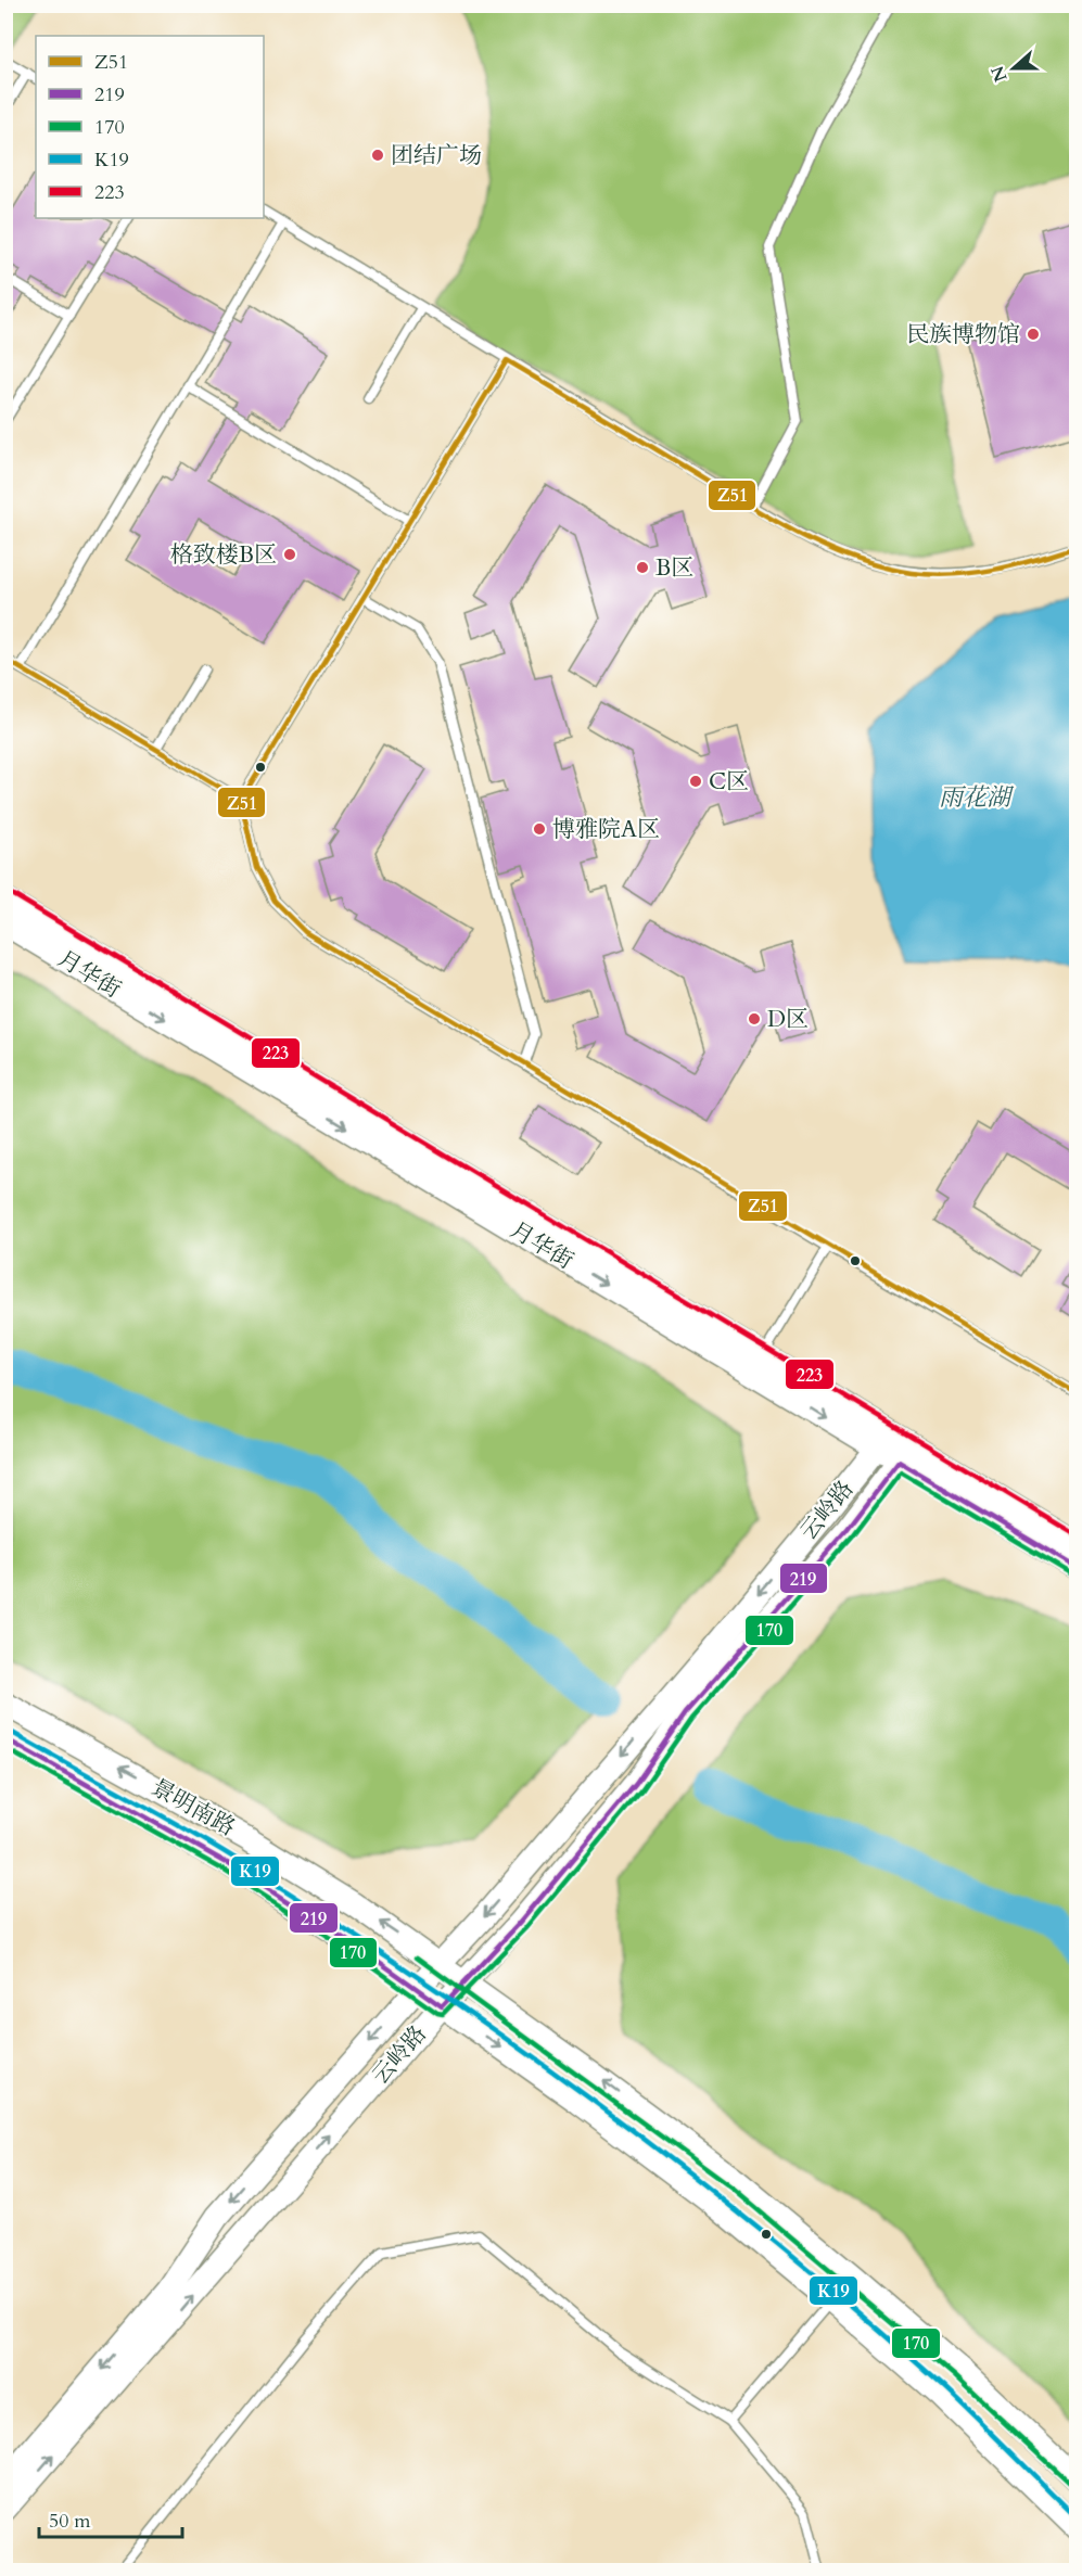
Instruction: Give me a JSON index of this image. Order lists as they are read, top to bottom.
{
  "streets": {
    "street": ["月华街", "云岭路", "景明南路"]
  },
  "crossings": [
    ["月华街", "云岭路"],
    ["云岭路", "景明南路"]
  ],
  "water": ["雨花湖"],
  "places": [
    "团结广场",
    "民族博物馆",
    "格致楼B区",
    "B区",
    "C区",
    "博雅院A区",
    "D区"
  ],
  "lines": [
    "transit line Z51",
    "transit line 223",
    "transit line 219",
    "transit line 170",
    "transit line K19"
  ],
  "legend": [
    "Z51",
    "219",
    "170",
    "K19",
    "223"
  ],
  "scale_bar": "50 m",
  "north": "left"
}
